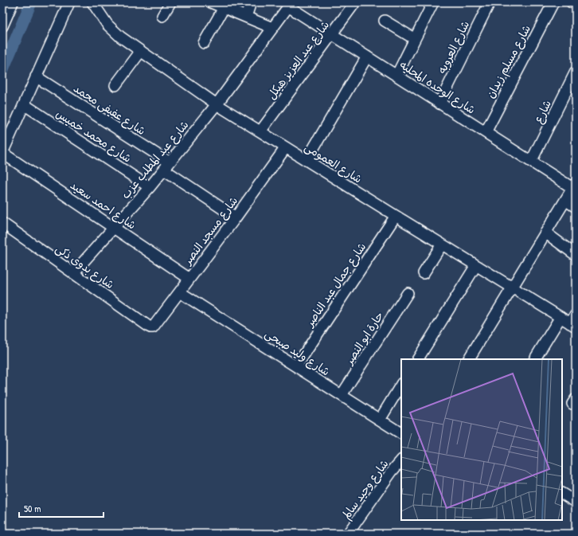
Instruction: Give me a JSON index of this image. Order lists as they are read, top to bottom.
{
  "streets": {
    "street": [
      "شارع العروبه",
      "شارع عبد العزيز هيكل",
      "شارع مسلم زيدان",
      "شارع الوحده المحليه",
      "شارع عفيفى محمد",
      "شارع",
      "شارع محمد خميس",
      "شارع عبد المطلب عزب",
      "شارع العمومى",
      "شارع احمد سعيد",
      "شارع مسجد النصر",
      "شارع بدوى ذكى",
      "شارع جمال عبد الناصر",
      "حارة ابو النصر",
      "شارع وليد صبحى",
      "شارع وحيد سالم"
    ]
  },
  "crossings": [
    ["شارع العروبه", "شارع الوحده المحليه"],
    ["شارع عبد العزيز هيكل", "شارع الوحده المحليه"],
    ["شارع عبد العزيز هيكل", "شارع العمومى"],
    ["شارع مسلم زيدان", "شارع الوحده المحليه"],
    ["شارع الوحده المحليه", "شارع"],
    ["شارع الوحده المحليه", "شارع عبد المطلب عزب"],
    ["شارع عفيفى محمد", "شارع عبد المطلب عزب"],
    ["شارع عفيفى محمد", "شارع مسجد النصر"],
    ["شارع محمد خميس", "شارع عبد المطلب عزب"],
    ["شارع عبد المطلب عزب", "شارع العمومى"],
    ["شارع عبد المطلب عزب", "شارع احمد سعيد"],
    ["شارع عبد المطلب عزب", "شارع بدوى ذكى"],
    ["شارع العمومى", "شارع مسجد النصر"],
    ["شارع العمومى", "شارع جمال عبد الناصر"],
    ["شارع احمد سعيد", "شارع مسجد النصر"],
    ["شارع مسجد النصر", "شارع بدوى ذكى"],
    ["شارع مسجد النصر", "شارع وليد صبحى"],
    ["شارع جمال عبد الناصر", "شارع وليد صبحى"],
    ["حارة ابو النصر", "شارع وليد صبحى"]
  ],
  "scale_bar": "50 m"
}
